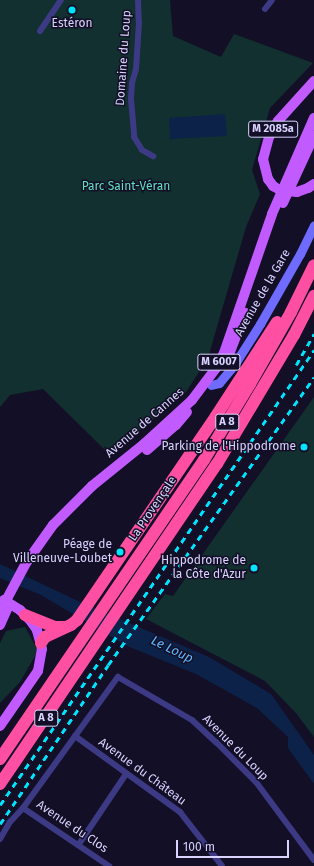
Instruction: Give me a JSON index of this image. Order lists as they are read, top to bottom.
{
  "streets": {
    "highway": ["A 8", "La Provençale"],
    "main road": [
      "M 2085a",
      "Avenue de la Gare",
      "M 6007",
      "Avenue de Cannes"
    ],
    "street": [
      "Domaine du Loup",
      "Avenue du Loup",
      "Avenue du Château",
      "Avenue du Clos"
    ]
  },
  "crossings": [
    ["Avenue de la Gare", "Avenue de Cannes"],
    ["Avenue du Loup", "Avenue du Château"]
  ],
  "water": ["Le Loup"],
  "parks": ["Parc Saint-Véran"],
  "places": [
    "Estéron",
    "Parking de l'Hippodrome",
    "Péage de Villeneuve-Loubet",
    "Hippodrome de la Côte d'Azur"
  ],
  "scale_bar": "100 m"
}
